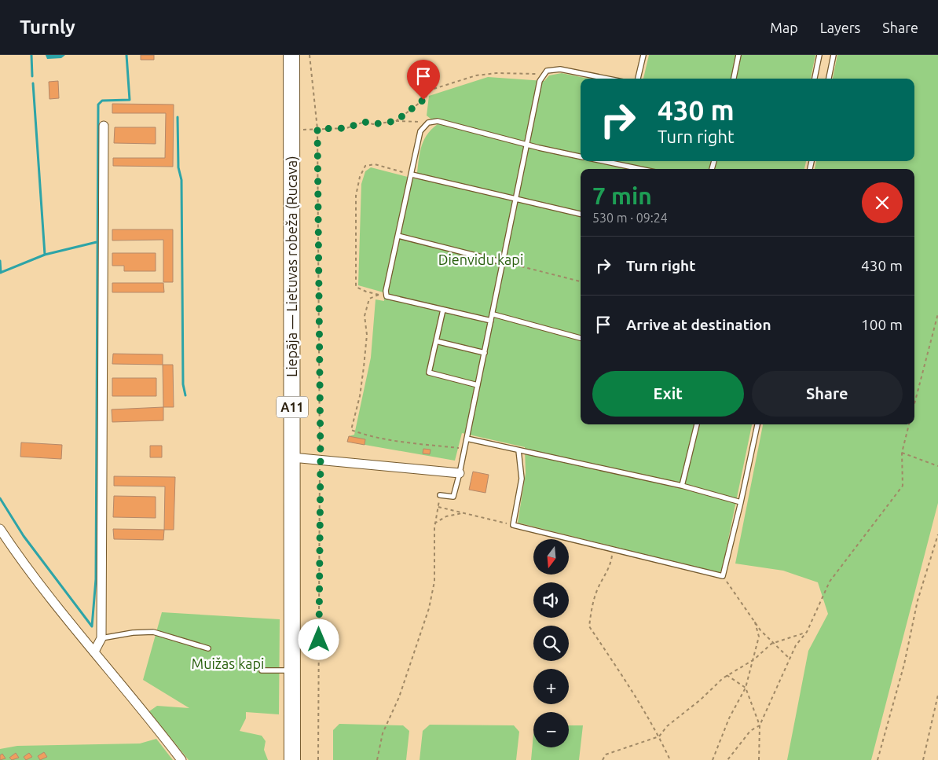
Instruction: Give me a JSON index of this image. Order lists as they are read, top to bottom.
{
  "streets": {
    "highway": ["Liepāja — Lietuvas robeža (Rucava)", "A11"]
  },
  "parks": ["Dienvidu kapi", "Muižas kapi"],
  "north": "bottom",
  "page": {
    "header": "Turnly",
    "nav": ["Map", "Layers", "Share"],
    "turn": ["430 m", "Turn right"],
    "heading": ["7 min", "530 m · 09:24"],
    "list": [
      {
        "name": "Turn right",
        "value": "430 m"
      },
      {
        "name": "Arrive at destination",
        "value": "100 m"
      }
    ],
    "buttons": ["Exit", "Share"],
    "map_buttons": ["+", "−"]
  }
}
